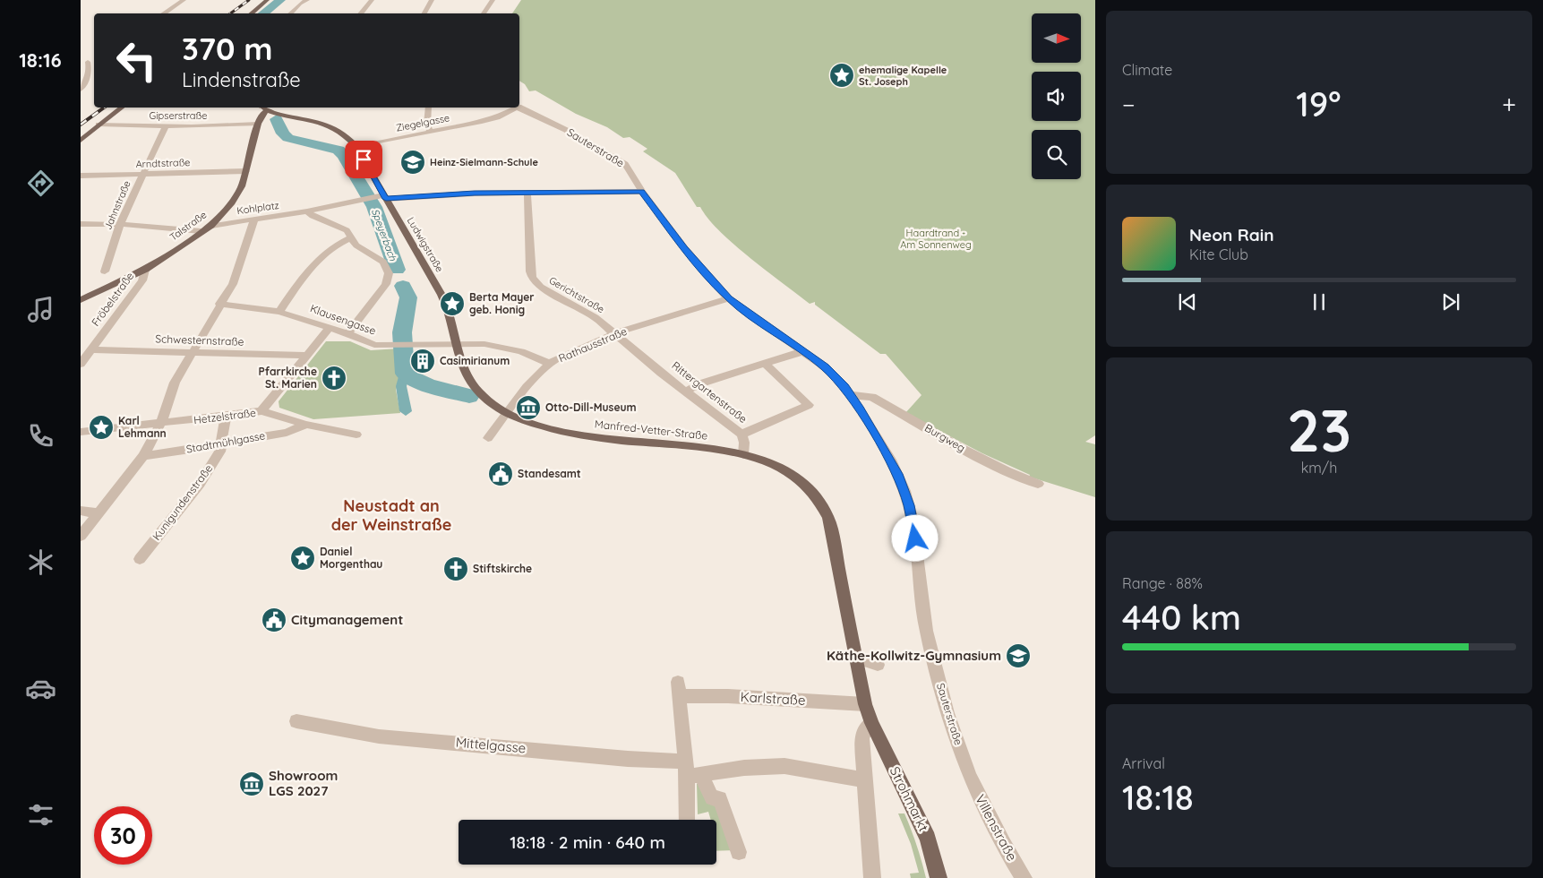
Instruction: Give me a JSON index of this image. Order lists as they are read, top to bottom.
{
  "streets": {
    "main road": [
      "Talstraße",
      "Ludwigstraße",
      "Manfred-Vetter-Straße",
      "Strohmarkt"
    ],
    "street": [
      "Gipserstraße",
      "Ziegelgasse",
      "Sauterstraße",
      "Arndtstraße",
      "Jahnstraße",
      "Kohlplatz",
      "Gerichtstraße",
      "Fröbelstraße",
      "Klausengasse",
      "Schwesternstraße",
      "Rathausstraße",
      "Rittergartenstraße",
      "Hetzelstraße",
      "Burgweg",
      "Stadtmühlgasse",
      "Kunigundenstraße",
      "Karlstraße",
      "Mittelgasse",
      "Villenstraße"
    ]
  },
  "crossings": [
    ["Gipserstraße", "Jahnstraße"],
    ["Gipserstraße", "Talstraße"],
    ["Ziegelgasse", "Ludwigstraße"],
    ["Sauterstraße", "Kohlplatz"],
    ["Sauterstraße", "Rathausstraße"],
    ["Sauterstraße", "Burgweg"],
    ["Sauterstraße", "Villenstraße"],
    ["Arndtstraße", "Jahnstraße"],
    ["Arndtstraße", "Talstraße"],
    ["Kohlplatz", "Talstraße"],
    ["Kohlplatz", "Ludwigstraße"],
    ["Kohlplatz", "Gerichtstraße"],
    ["Talstraße", "Ludwigstraße"],
    ["Talstraße", "Fröbelstraße"],
    ["Ludwigstraße", "Klausengasse"],
    ["Ludwigstraße", "Rathausstraße"],
    ["Ludwigstraße", "Manfred-Vetter-Straße"],
    ["Gerichtstraße", "Rathausstraße"],
    ["Gerichtstraße", "Rittergartenstraße"],
    ["Fröbelstraße", "Schwesternstraße"],
    ["Klausengasse", "Rathausstraße"],
    ["Klausengasse", "Hetzelstraße"],
    ["Schwesternstraße", "Hetzelstraße"],
    ["Rathausstraße", "Rittergartenstraße"],
    ["Rathausstraße", "Manfred-Vetter-Straße"],
    ["Rittergartenstraße", "Manfred-Vetter-Straße"],
    ["Hetzelstraße", "Stadtmühlgasse"],
    ["Hetzelstraße", "Kunigundenstraße"],
    ["Stadtmühlgasse", "Kunigundenstraße"],
    ["Karlstraße", "Mittelgasse"],
    ["Karlstraße", "Strohmarkt"]
  ],
  "districts": ["Neustadt an der Weinstraße"],
  "water": ["Speyerbach"],
  "parks": ["Haardtrand - Am Sonnenweg"],
  "places": {
    "place": [
      "ehemalige Kapelle St. Joseph",
      "Berta Mayer geb. Honig",
      "Karl Lehmann",
      "Daniel Morgenthau"
    ],
    "school or university": ["Heinz-Sielmann-Schule", "Käthe-Kollwitz-Gymnasium"],
    "building": ["Casimirianum"],
    "church": ["Pfarrkirche St. Marien", "Stiftskirche"],
    "museum": ["Otto-Dill-Museum", "Showroom LGS 2027"],
    "public building": ["Standesamt", "Citymanagement"]
  },
  "north": "right",
  "page": {
    "tabs": "18:16",
    "tile": [
      "Climate",
      ["23", "km/h"],
      ["Range · 88%", "440 km"],
      ["Arrival", "18:18"]
    ],
    "turn": ["370 m", "Lindenstraße"],
    "heat": ["−", "19°", "+"],
    "song": ["Neon Rain", "Kite Club"],
    "limit": "30",
    "trip": "18:18 · 2 min · 640 m"
  }
}
